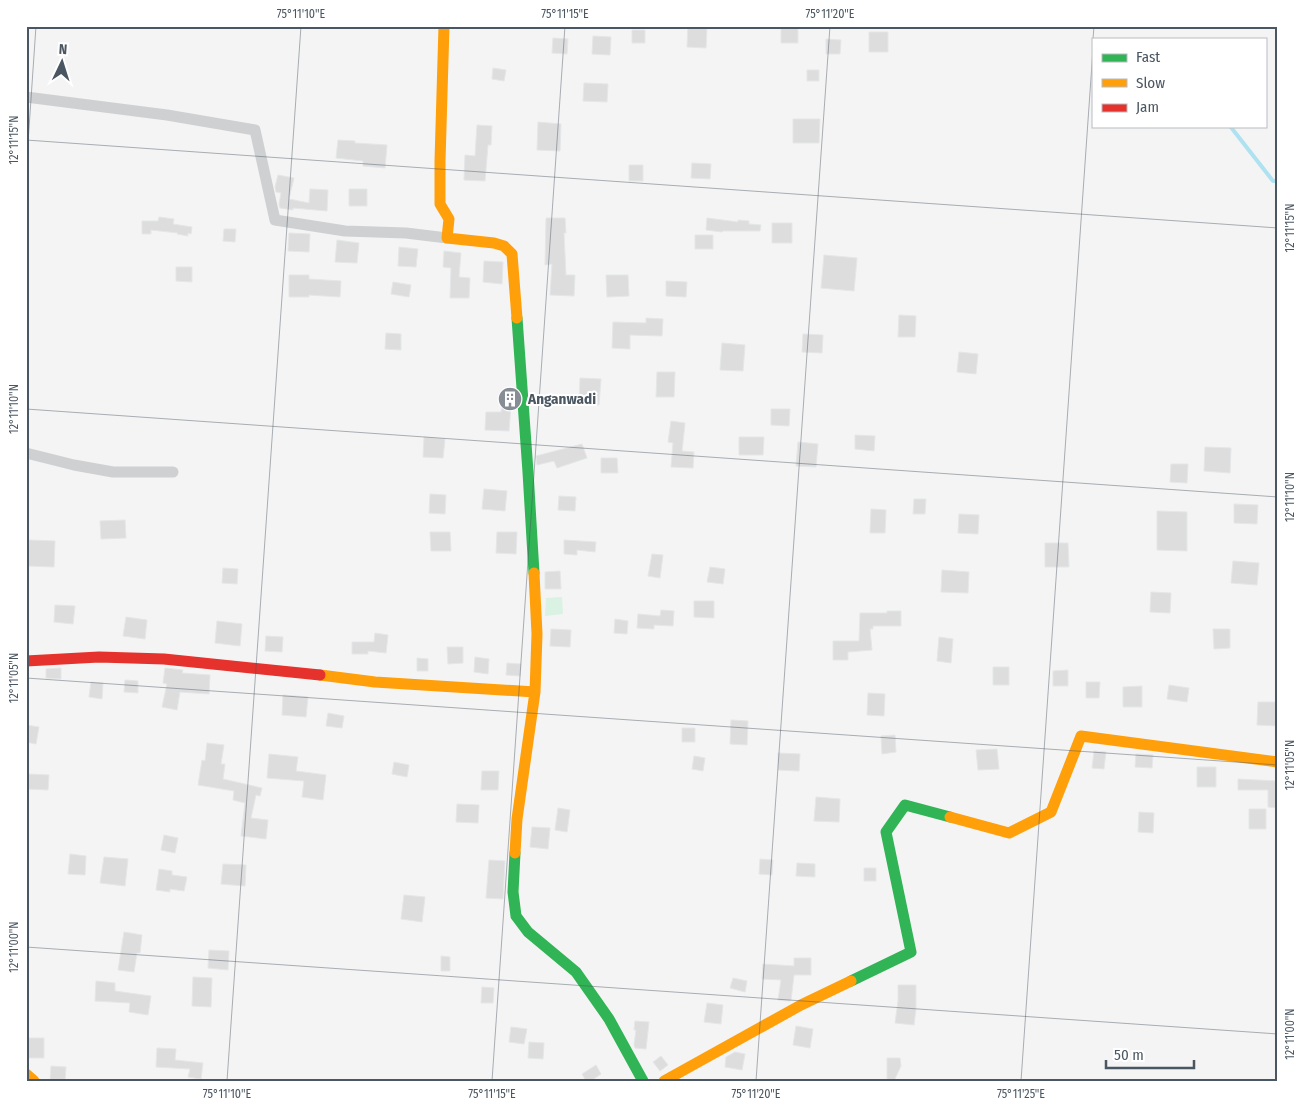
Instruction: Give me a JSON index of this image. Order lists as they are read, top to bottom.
{
  "places": {
    "building": ["Anganwadi"]
  },
  "legend": ["Fast", "Slow", "Jam"],
  "scale_bar": "50 m",
  "north": "top",
  "coordinates": [
    "75°11'10\"E",
    "75°11'15\"E",
    "75°11'20\"E",
    "12°11'15\"N",
    "12°11'10\"N",
    "12°11'05\"N",
    "12°11'00\"N",
    "75°11'25\"E"
  ]
}
